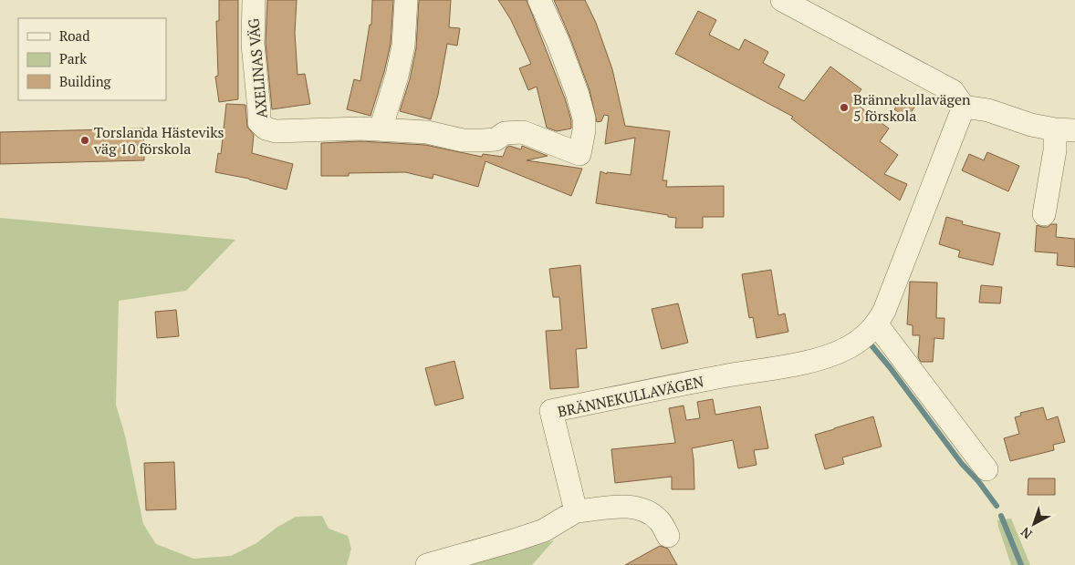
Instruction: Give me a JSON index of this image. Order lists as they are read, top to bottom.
{
  "streets": {
    "street": ["AXELINAS VÄG", "BRÄNNEKULLAVÄGEN"]
  },
  "places": ["Brännekullavägen 5 förskola", "Torslanda Hästeviks väg 10 förskola"],
  "legend": ["Road", "Park", "Building"],
  "north": "bottom left"
}
